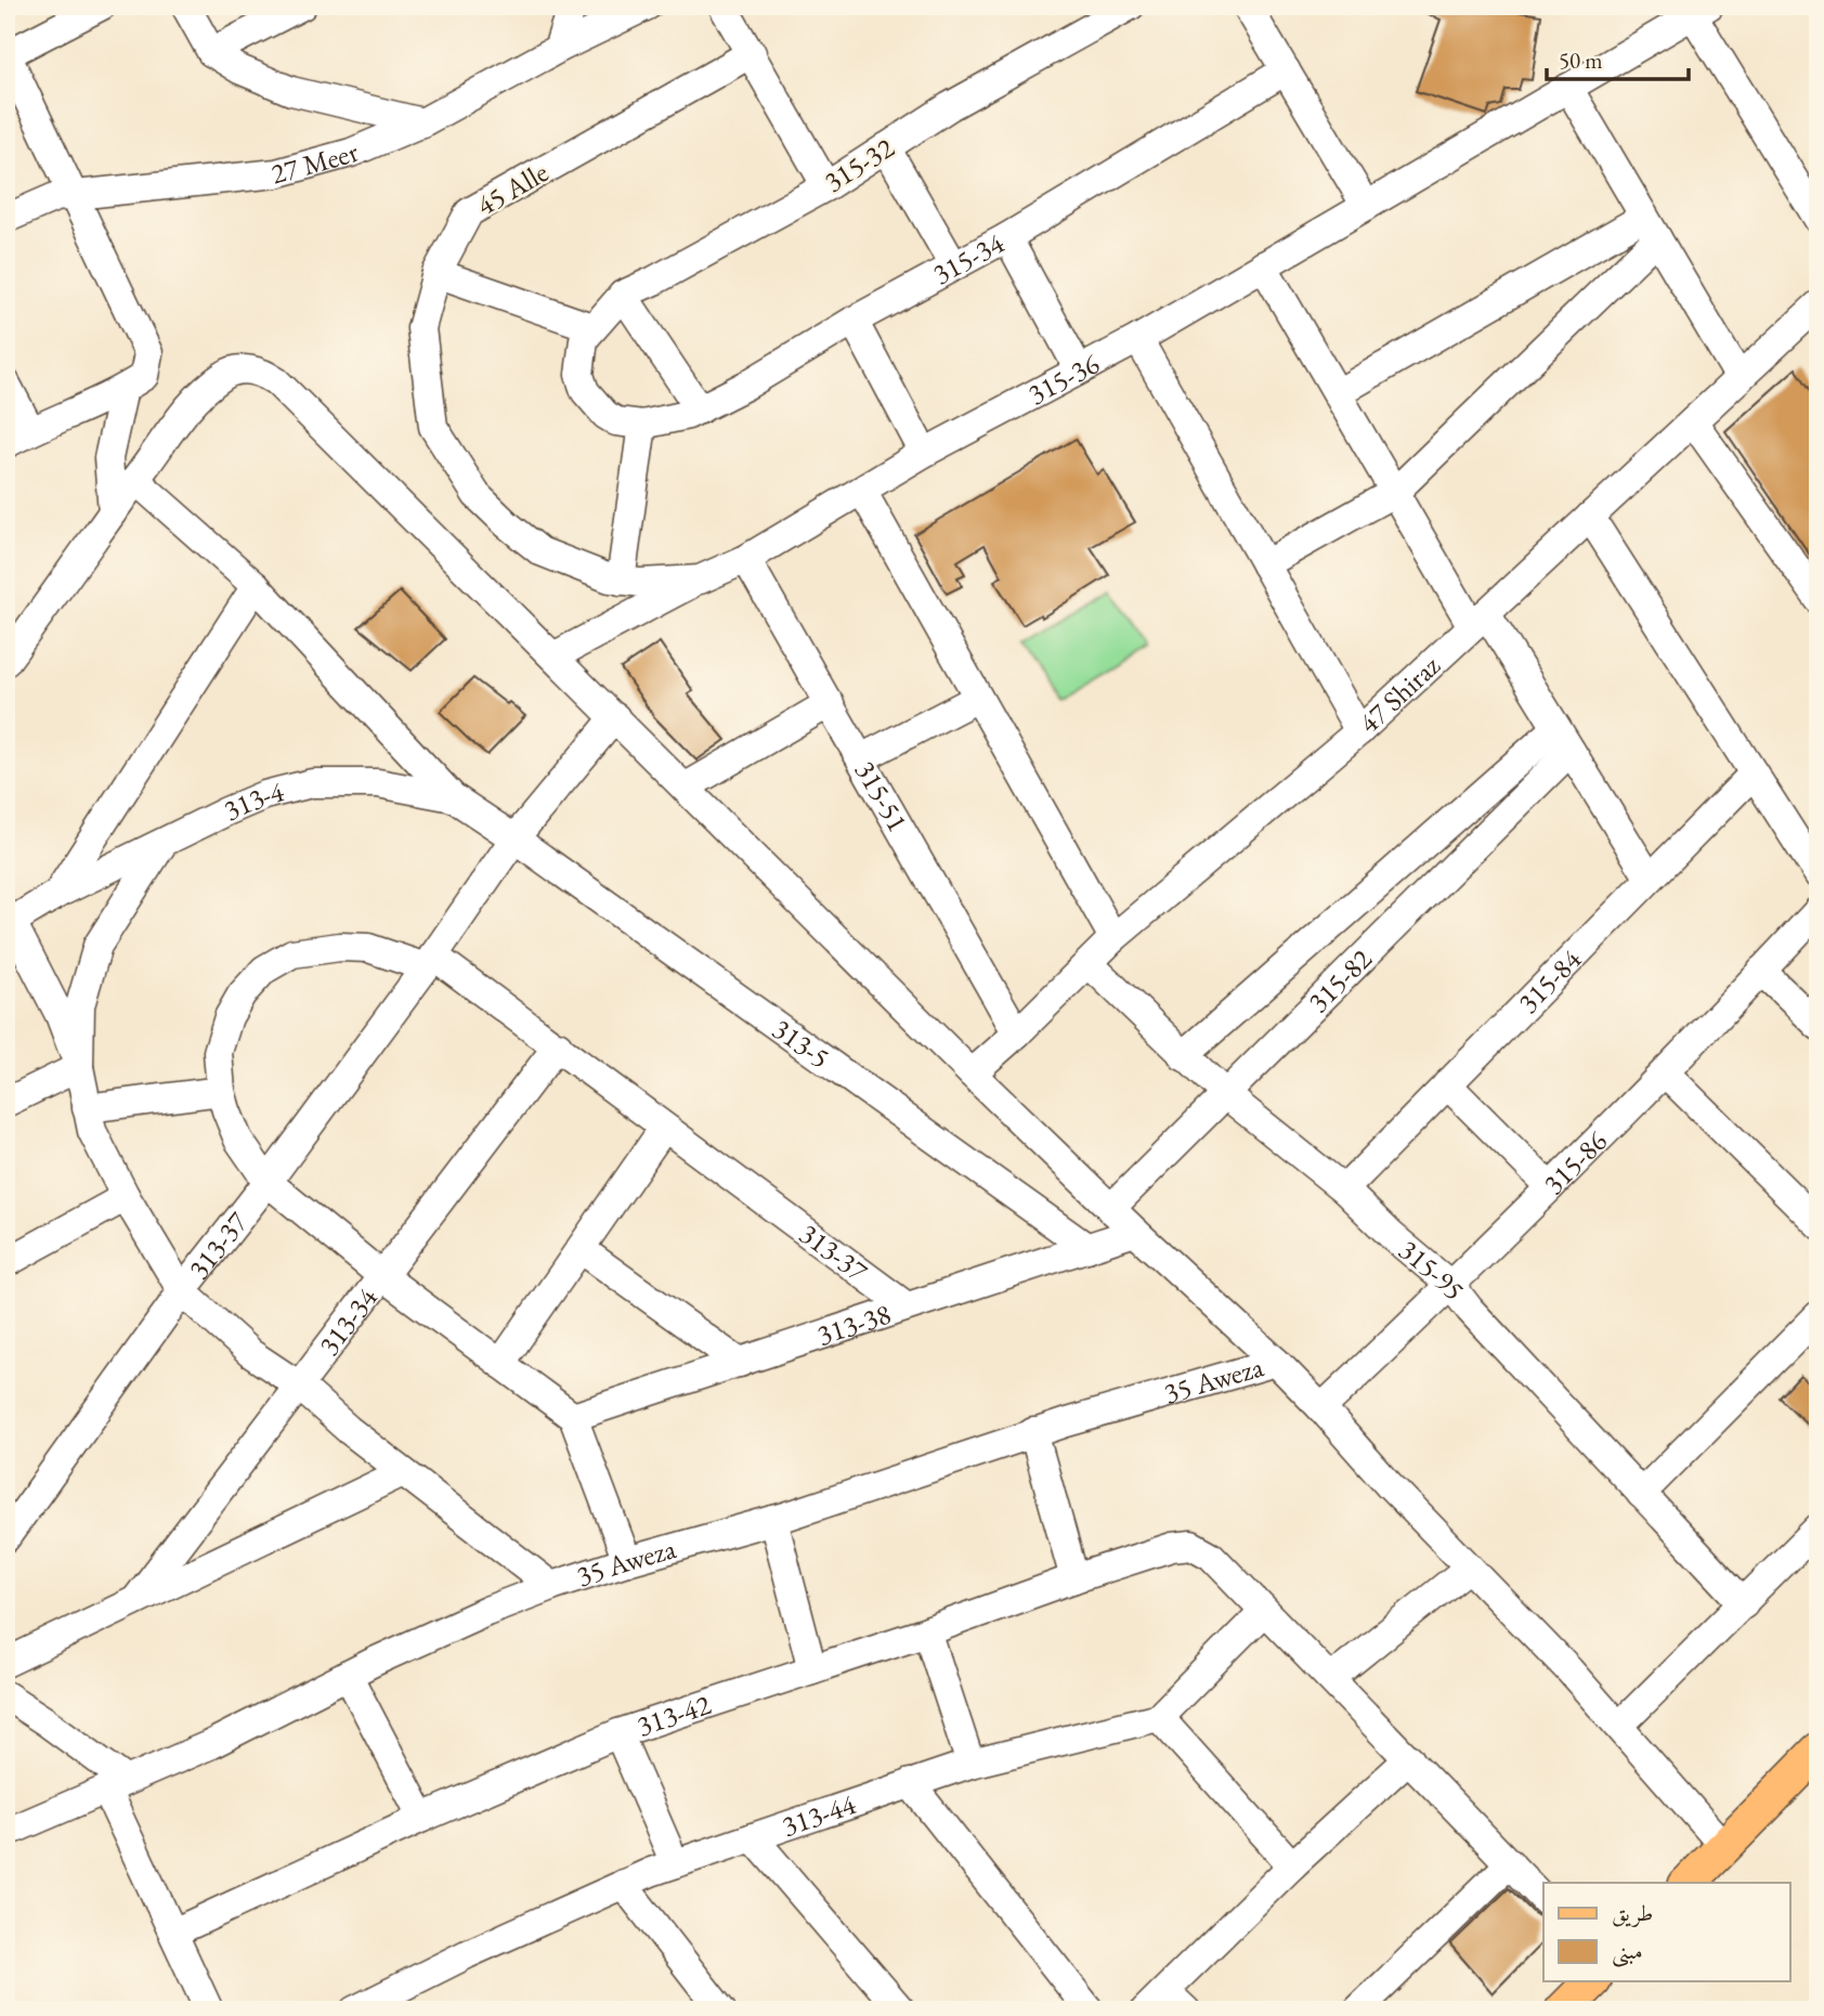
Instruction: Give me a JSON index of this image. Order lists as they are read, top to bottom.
{
  "streets": {
    "street": [
      "27 Meer",
      "315-32",
      "45 Alle",
      "315-34",
      "315-36",
      "47 Shiraz",
      "315-51",
      "313-4",
      "315-82",
      "315-84",
      "313-5",
      "315-86",
      "313-37",
      "315-95",
      "313-34",
      "313-38",
      "35 Aweza",
      "313-42",
      "313-44"
    ]
  },
  "crossings": [
    ["45 Alle", "315-36"],
    ["315-36", "315-51"],
    ["47 Shiraz", "315-51"],
    ["47 Shiraz", "315-95"],
    ["313-4", "313-5"],
    ["313-4", "313-37"],
    ["315-82", "315-95"],
    ["315-84", "315-95"],
    ["313-5", "313-37"],
    ["313-5", "313-38"],
    ["315-86", "315-95"],
    ["313-37", "313-34"],
    ["313-37", "313-38"]
  ],
  "legend": ["طريق", "مبنى"],
  "scale_bar": "50 m"
}
